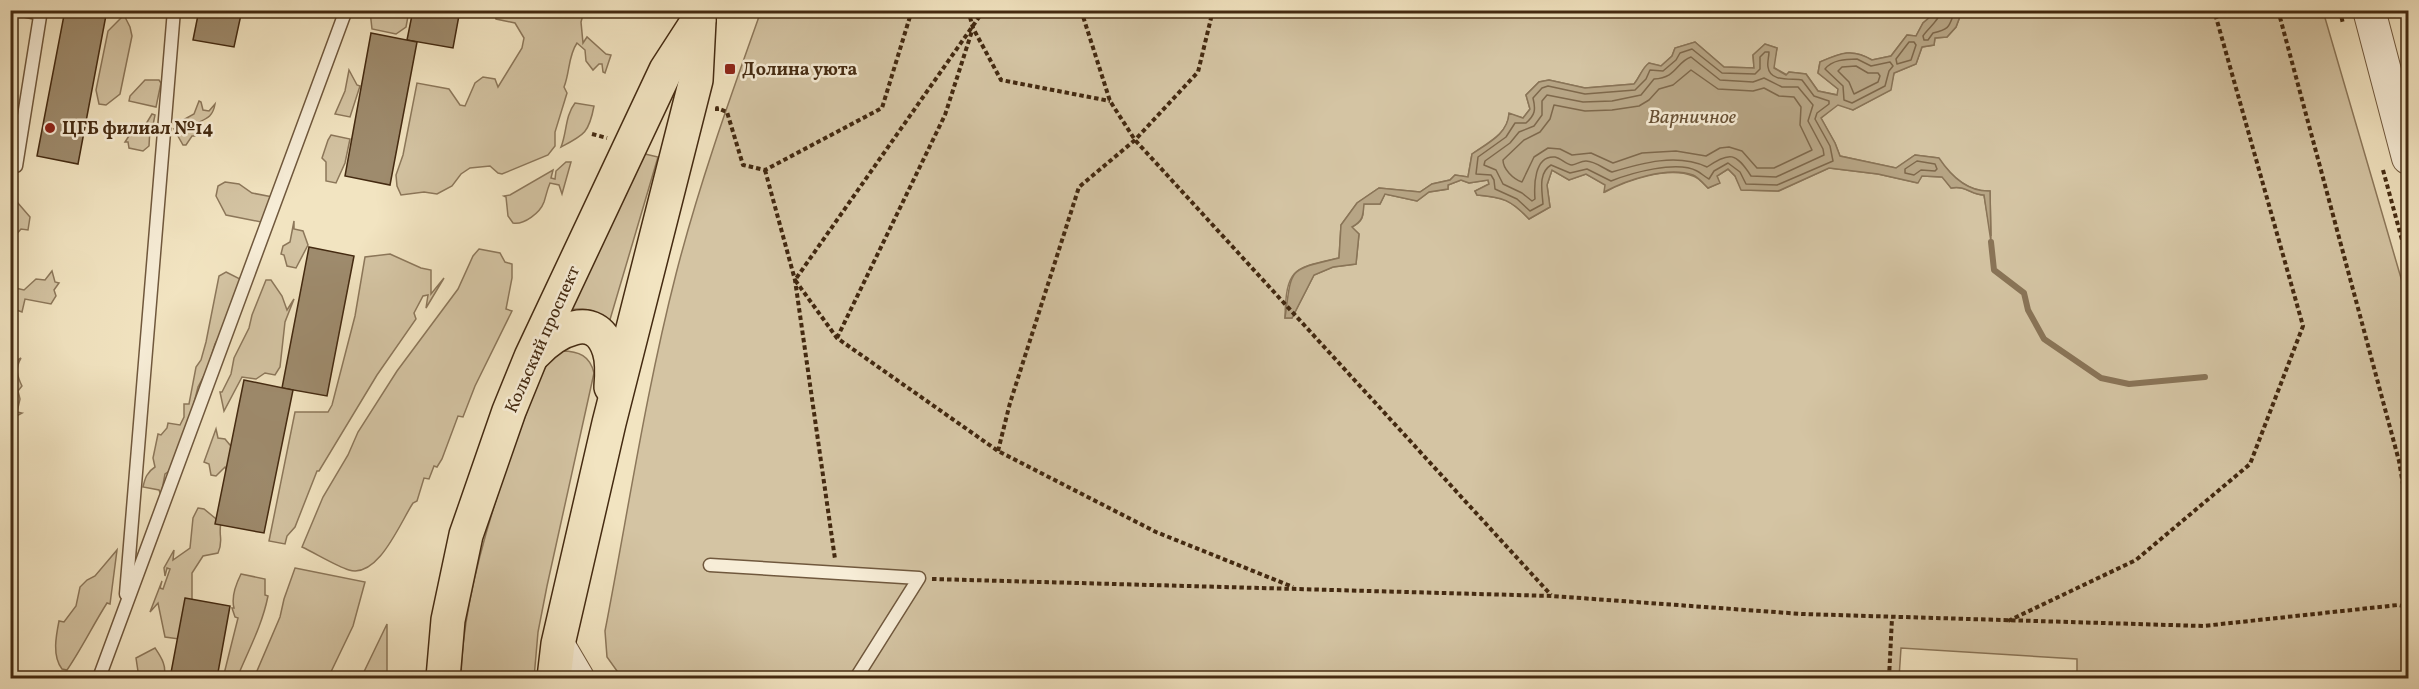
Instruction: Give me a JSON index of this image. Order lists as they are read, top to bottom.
{
  "streets": {
    "main road": ["Кольский проспект"]
  },
  "water": ["Варничное"],
  "places": {
    "transit": ["Долина уюта"],
    "other": ["ЦГБ филиал №14"]
  }
}
